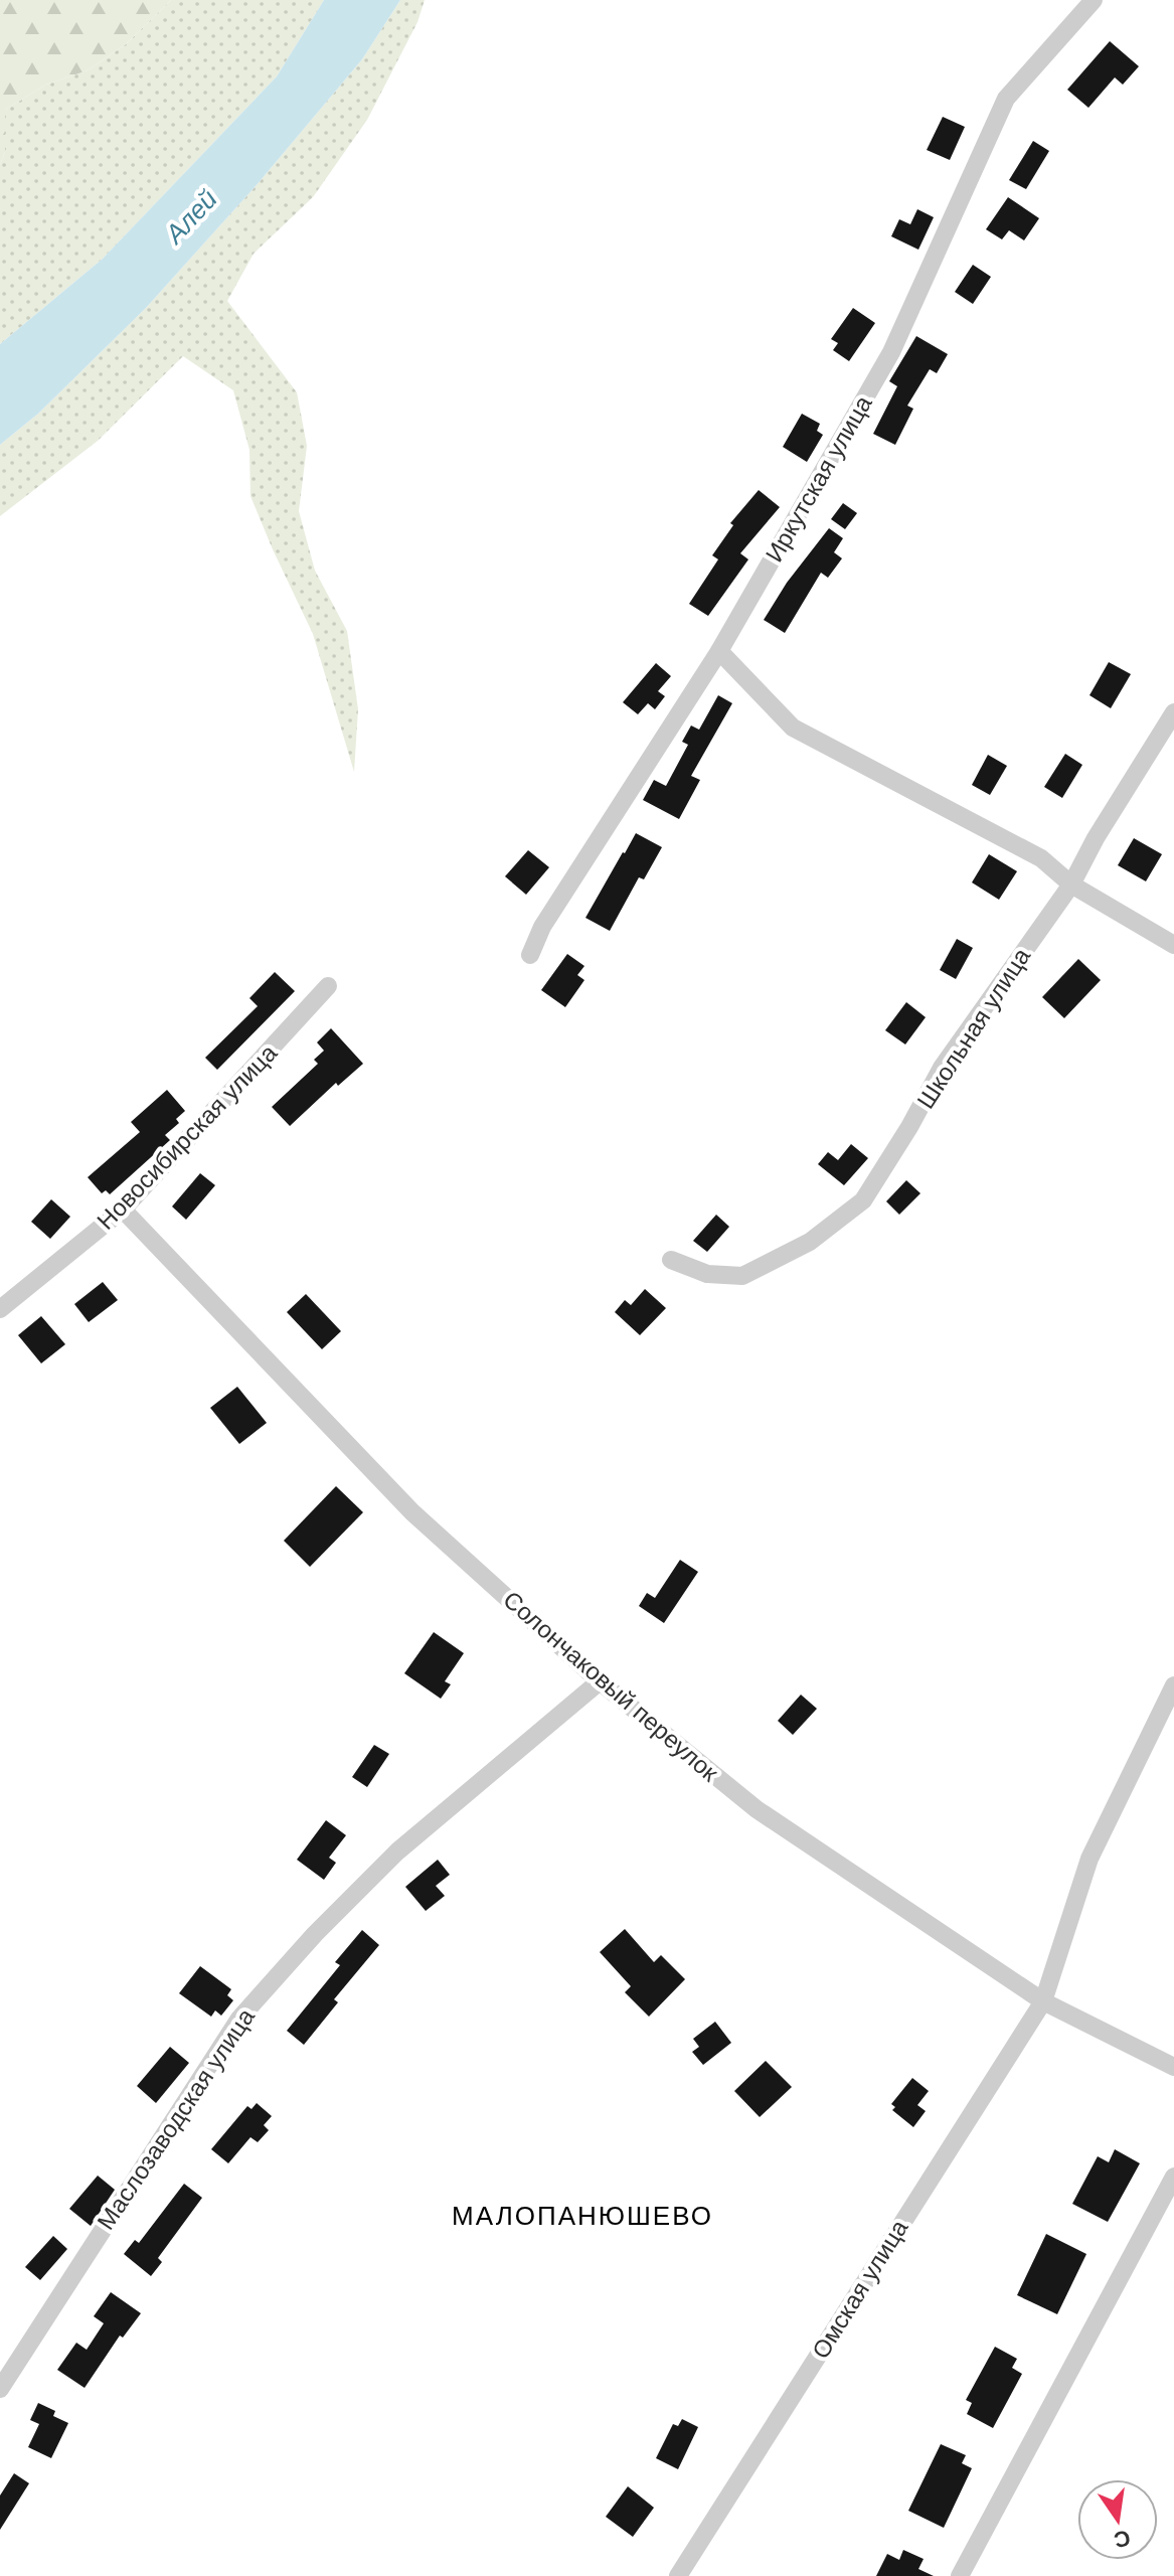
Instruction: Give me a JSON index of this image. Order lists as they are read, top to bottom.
{
  "streets": {
    "street": [
      "Иркутская улица",
      "Школьная улица",
      "Новосибирская улица",
      "Солончаковый переулок",
      "Маслозаводская улица",
      "Омская улица"
    ]
  },
  "crossings": [
    ["Новосибирская улица", "Солончаковый переулок"],
    ["Солончаковый переулок", "Маслозаводская улица"],
    ["Солончаковый переулок", "Омская улица"]
  ],
  "districts": ["МАЛОПАНЮШЕВО"],
  "water": ["Алей"],
  "north": "bottom"
}
